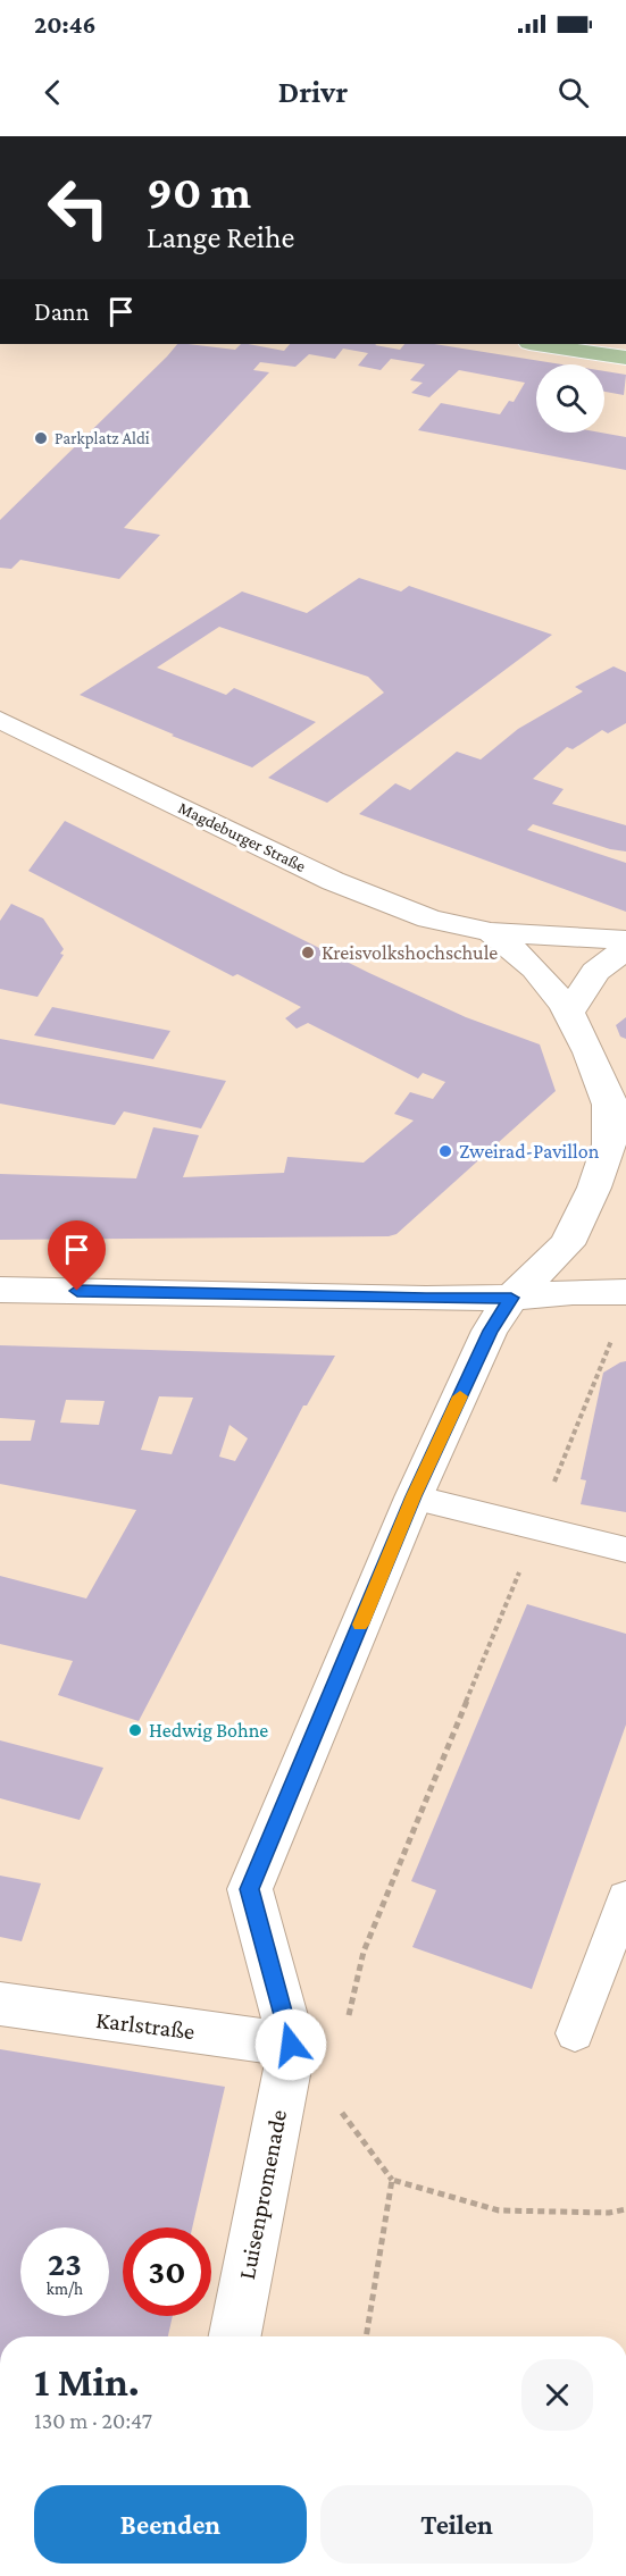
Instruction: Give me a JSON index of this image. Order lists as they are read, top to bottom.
{
  "streets": {
    "street": ["Magdeburger Straße", "Karlstraße", "Luisenpromenade"]
  },
  "crossings": [
    ["Karlstraße", "Luisenpromenade"]
  ],
  "places": [
    "Parkplatz Aldi",
    "Kreisvolkshochschule",
    "Zweirad-Pavillon",
    "Hedwig Bohne"
  ],
  "page": {
    "status": "20:46",
    "header": "Drivr",
    "turn": ["90 m", "Lange Reihe"],
    "then": "Dann",
    "speed": "23 km/h",
    "limit": "30",
    "heading": ["1 Min.", "130 m · 20:47"],
    "buttons": ["Beenden", "Teilen"]
  }
}
